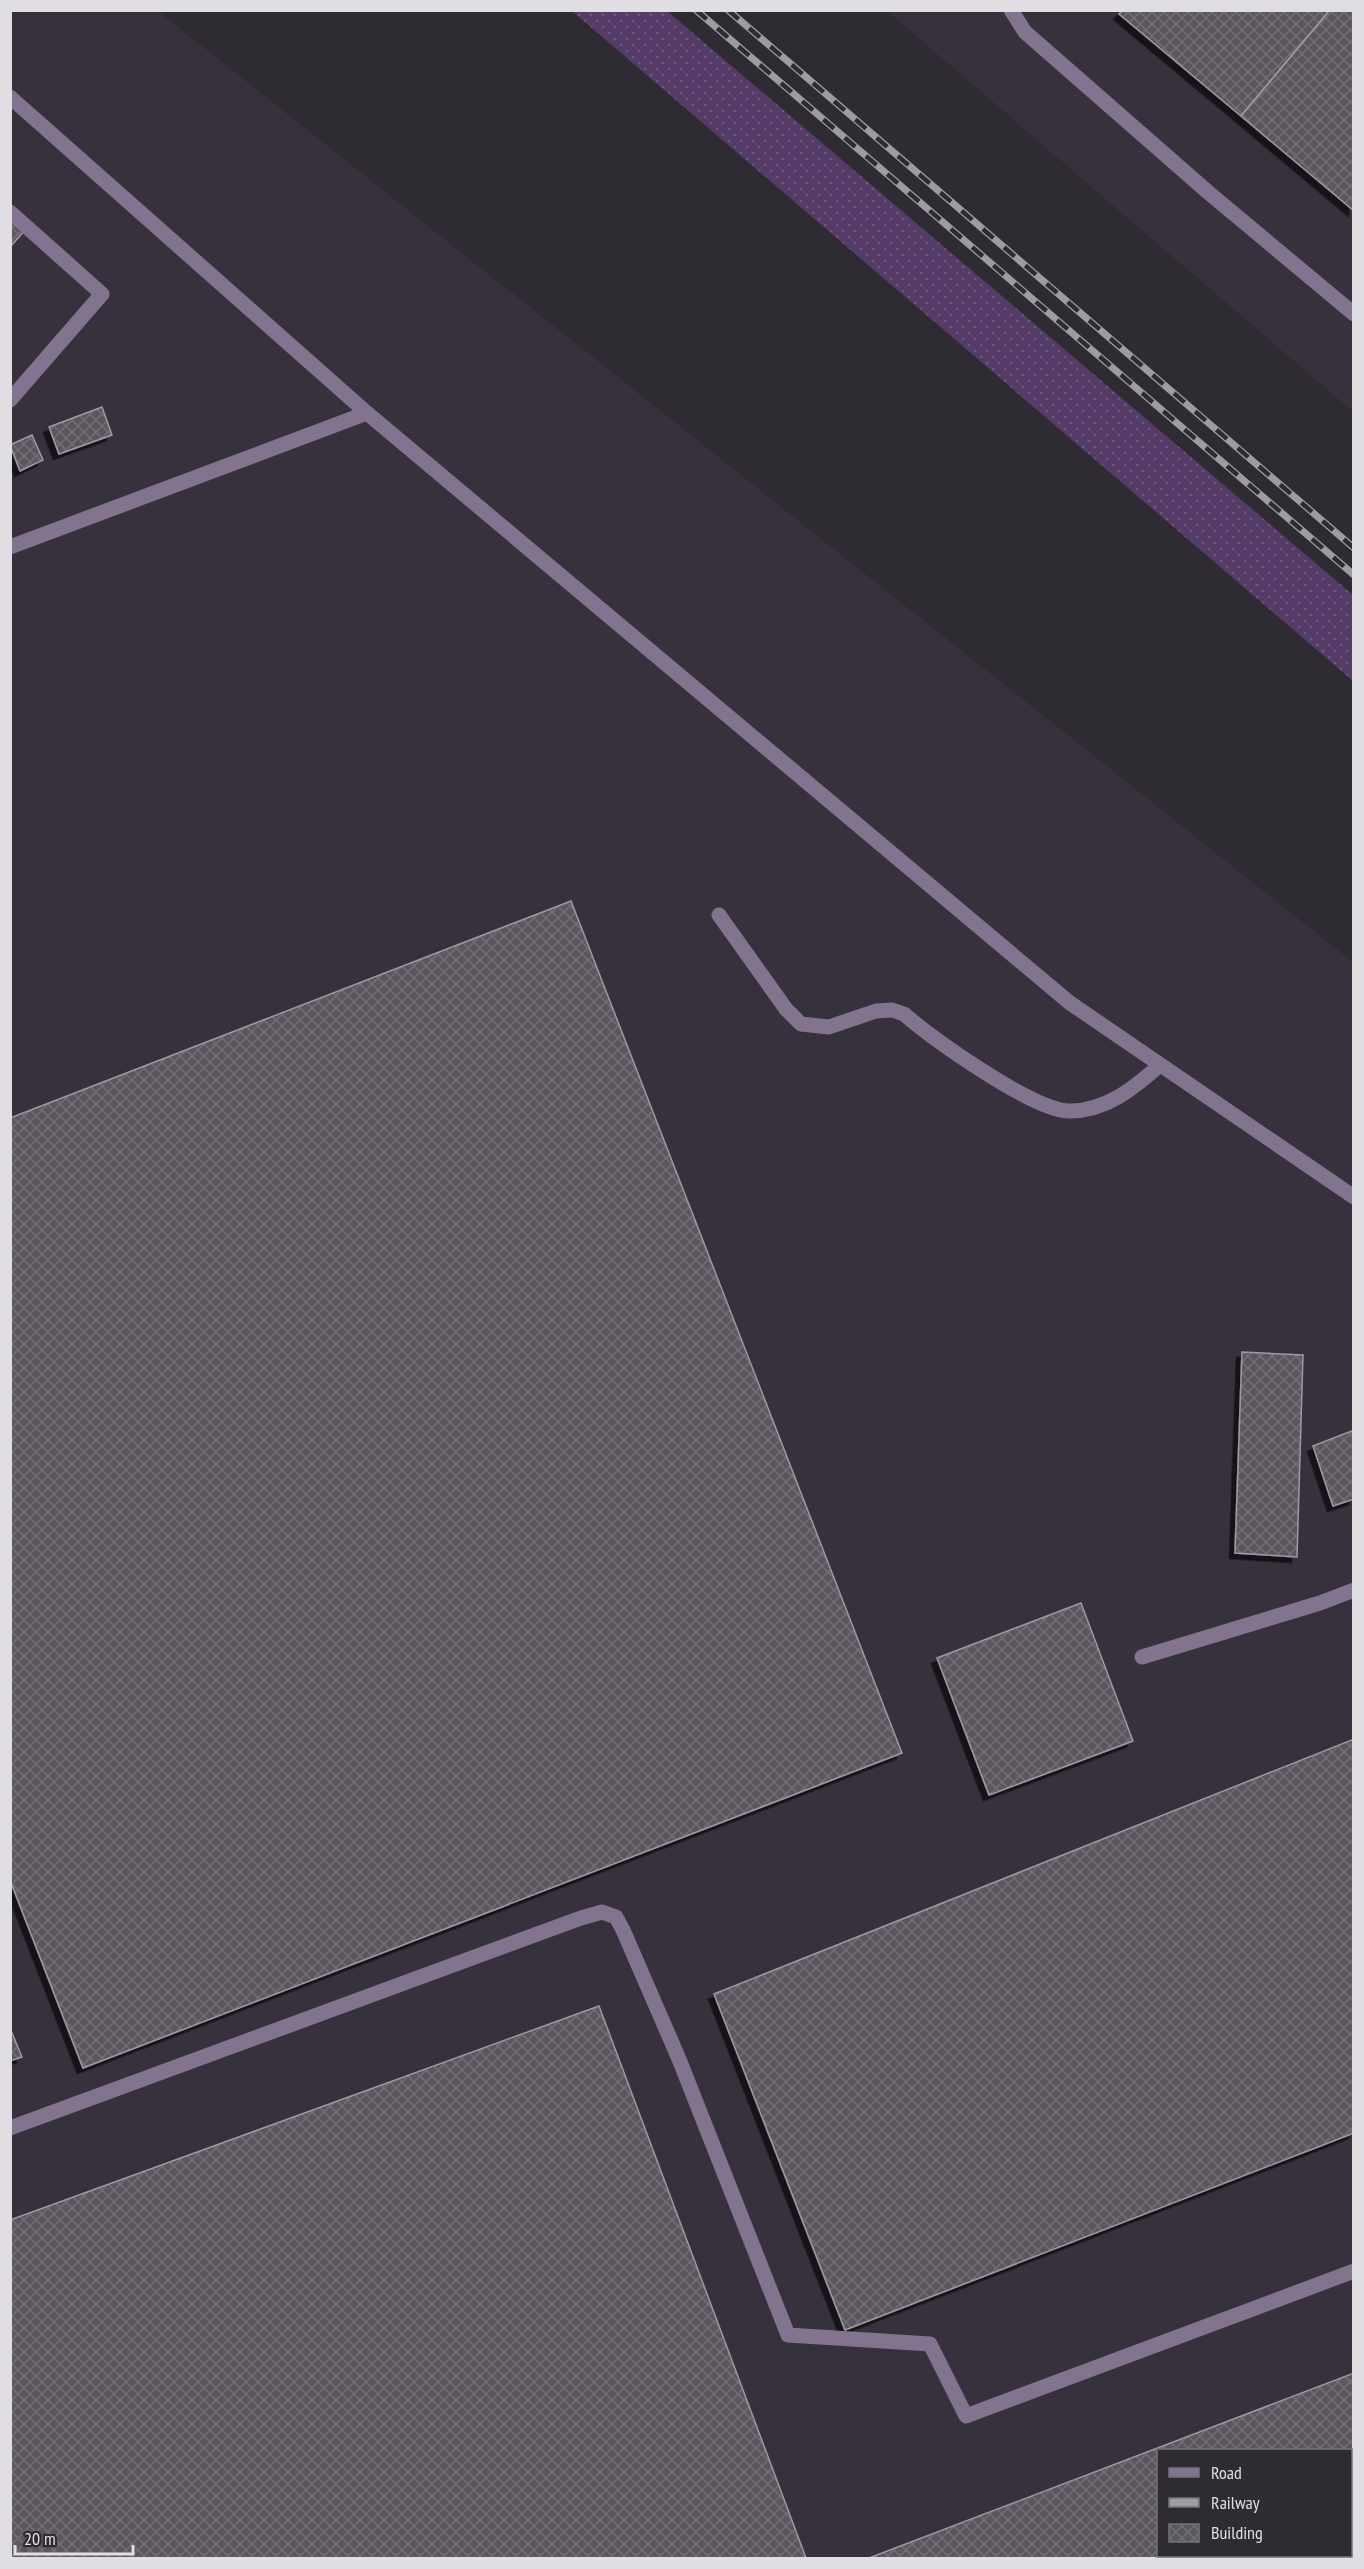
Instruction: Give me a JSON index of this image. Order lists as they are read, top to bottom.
{
  "legend": ["Road", "Railway", "Building"],
  "scale_bar": "20 m"
}
